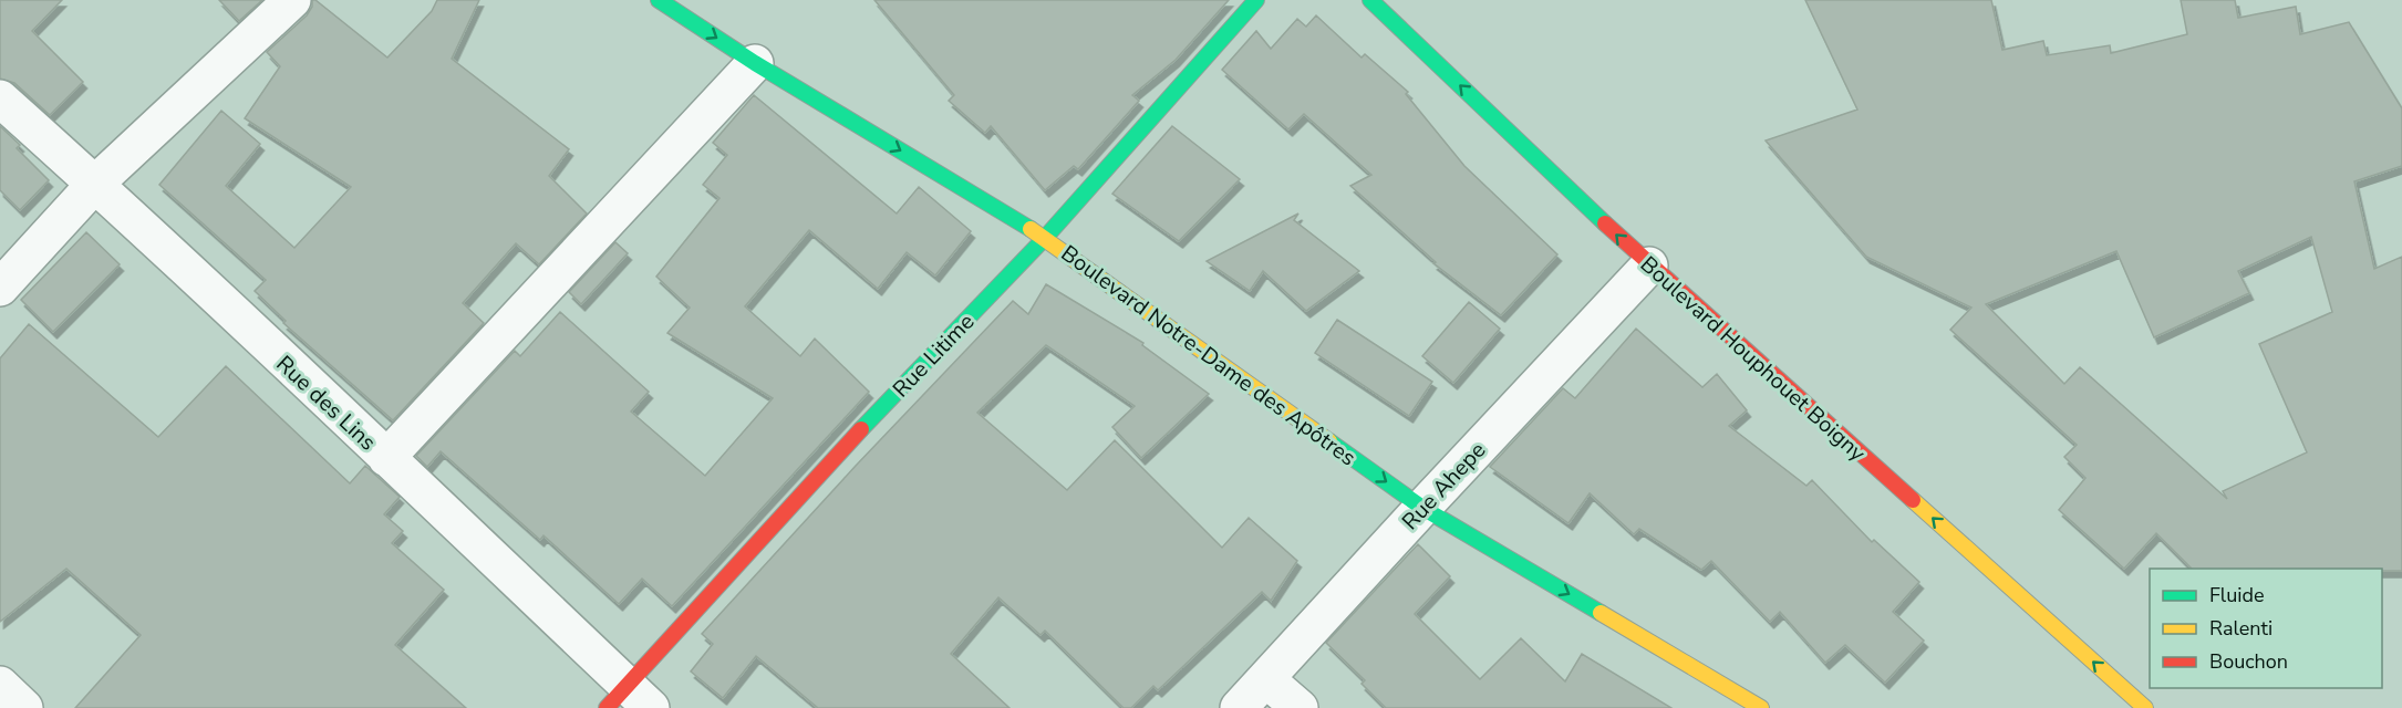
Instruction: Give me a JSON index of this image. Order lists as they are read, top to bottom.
{
  "streets": {
    "street": [
      "Rue Litime",
      "Boulevard Notre-Dame des Apôtres",
      "Boulevard Houphouet Boigny",
      "Rue des Lins",
      "Rue Ahepe"
    ]
  },
  "crossings": [
    ["Rue Litime", "Boulevard Notre-Dame des Apôtres"],
    ["Rue Litime", "Rue des Lins"],
    ["Boulevard Notre-Dame des Apôtres", "Rue Ahepe"],
    ["Boulevard Houphouet Boigny", "Rue Ahepe"]
  ],
  "one_way": ["Boulevard Notre-Dame des Apôtres", "Boulevard Houphouet Boigny"],
  "legend": ["Fluide", "Ralenti", "Bouchon"]
}
